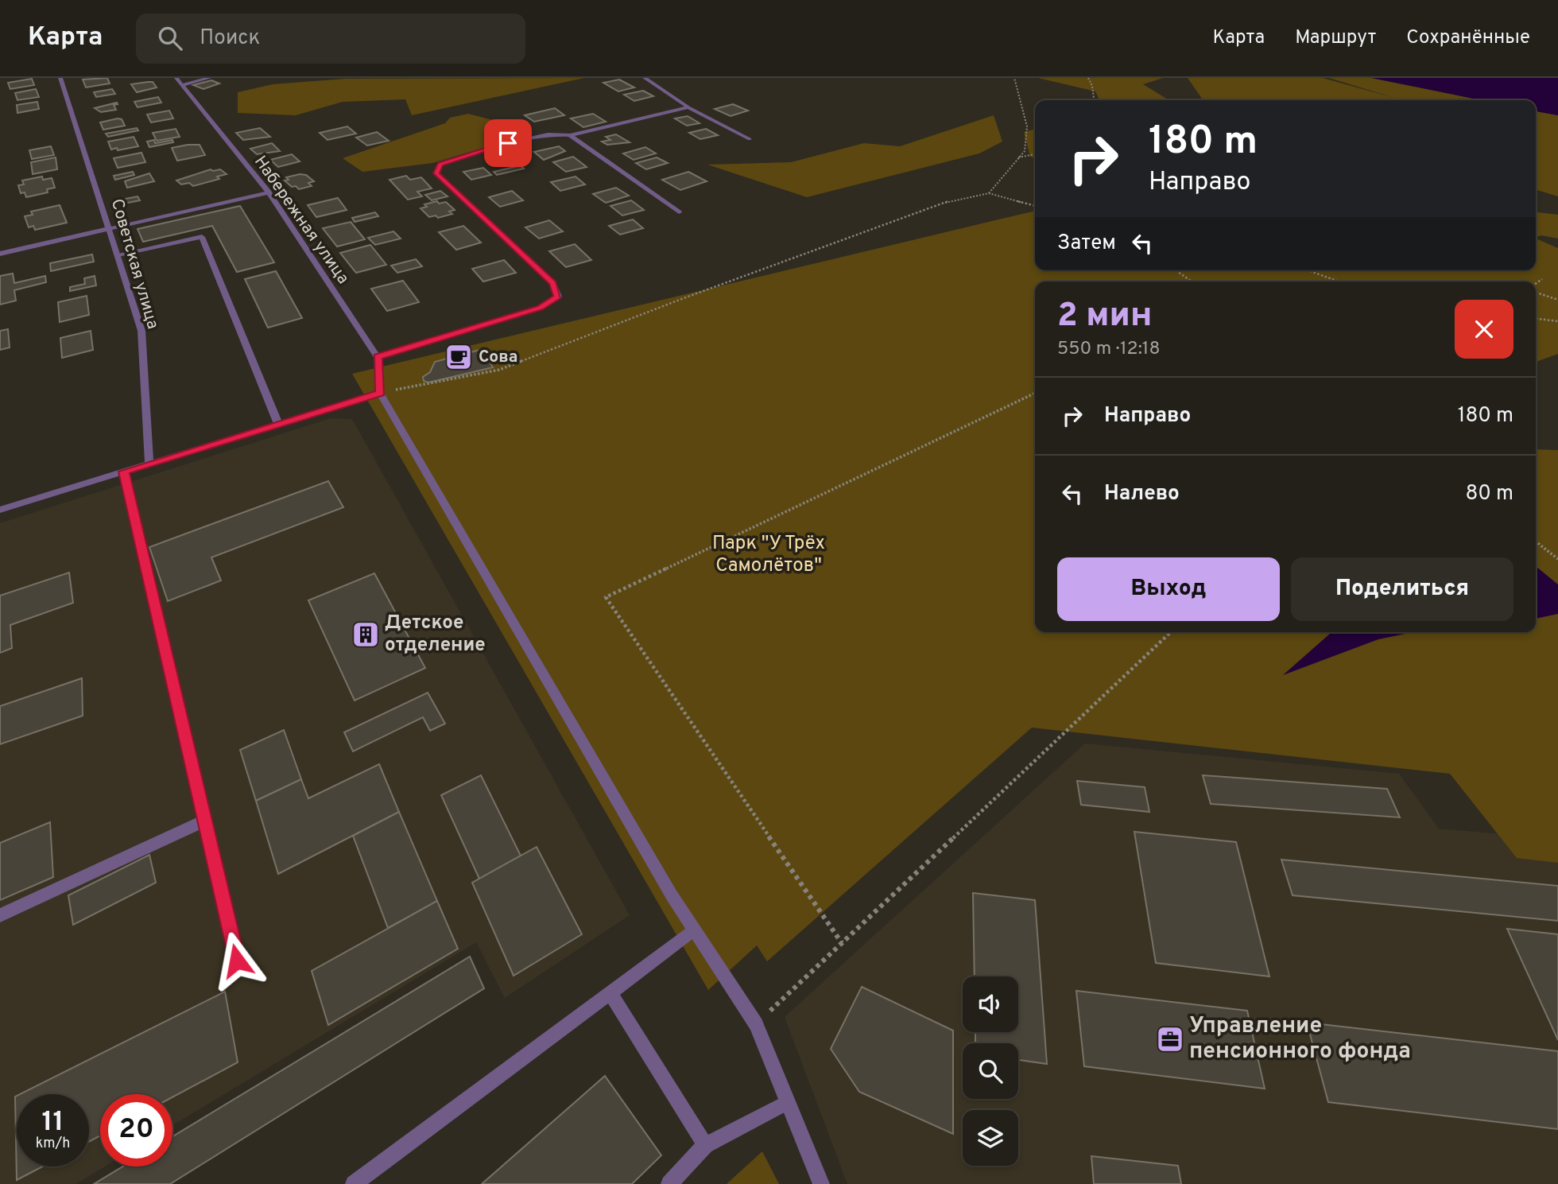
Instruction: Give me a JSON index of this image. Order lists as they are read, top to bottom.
{
  "streets": {
    "street": ["Набережная улица", "Советская улица"]
  },
  "parks": ["Парк \"У Трёх Самолётов\""],
  "places": {
    "cafe": ["Сова"],
    "building": ["Детское отделение"],
    "office": ["Управление пенсионного фонда"]
  },
  "page": {
    "header": "Карта",
    "search": "Поиск",
    "nav": ["Карта", "Маршрут", "Сохранённые"],
    "turn": ["180 m", "Направо"],
    "then": "Затем",
    "heading": ["2 мин", "550 m · 12:18"],
    "list": [
      {
        "name": "Направо",
        "value": "180 m"
      },
      {
        "name": "Налево",
        "value": "80 m"
      }
    ],
    "buttons": ["Выход", "Поделиться"],
    "speed": "11 km/h",
    "limit": "20"
  }
}
